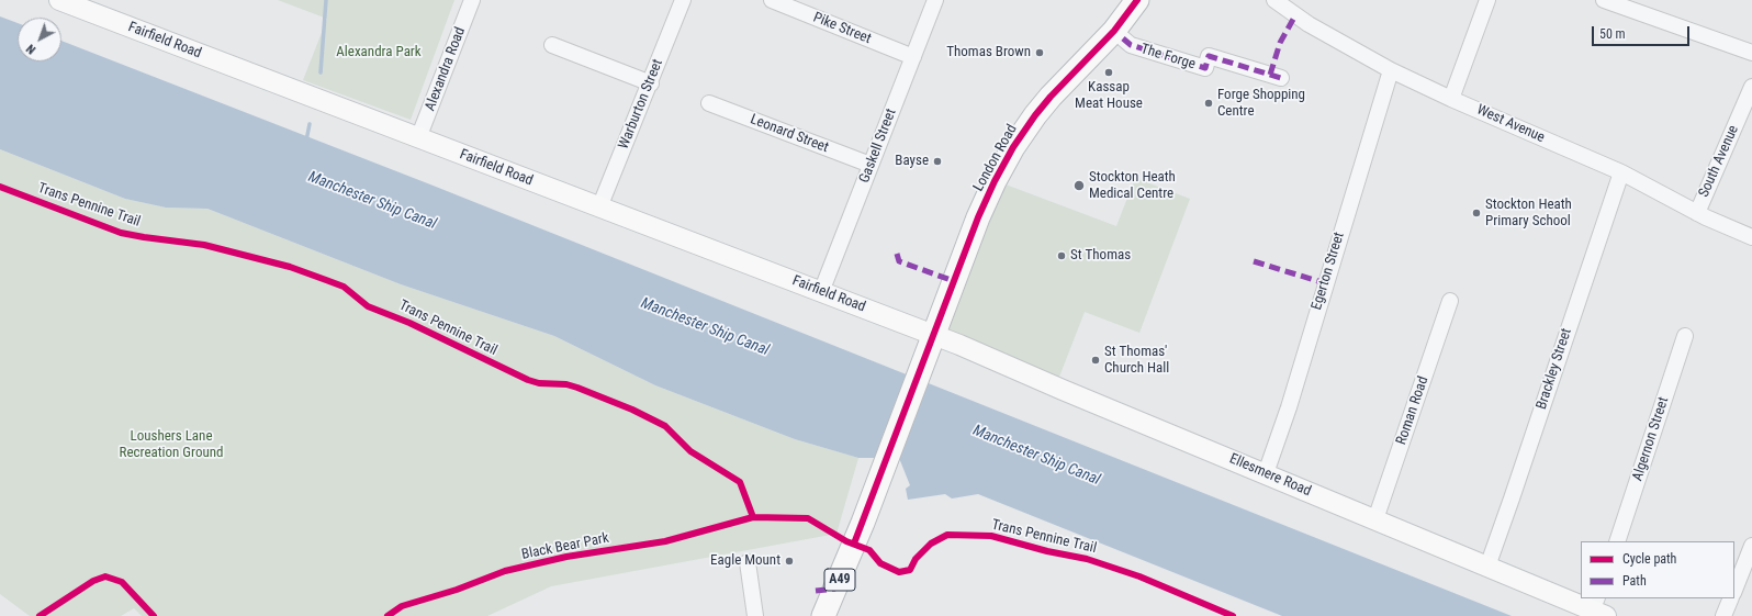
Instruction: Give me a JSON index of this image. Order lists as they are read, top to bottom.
{
  "streets": {
    "highway": ["London Road", "A49"],
    "main road": ["Fairfield Road", "Ellesmere Road"],
    "street": [
      "Pike Street",
      "The Forge",
      "Alexandra Road",
      "Warburton Street",
      "West Avenue",
      "Leonard Street",
      "Gaskell Street",
      "South Avenue",
      "Egerton Street",
      "Brackley Street",
      "Roman Road",
      "Algernon Street"
    ],
    "cycle path": ["Trans Pennine Trail"]
  },
  "crossings": [
    ["Pike Street", "Gaskell Street"],
    ["Fairfield Road", "Alexandra Road"],
    ["Fairfield Road", "Warburton Street"],
    ["Fairfield Road", "Gaskell Street"],
    ["Fairfield Road", "London Road"],
    ["Fairfield Road", "Ellesmere Road"],
    ["Fairfield Road", "A49"],
    ["West Avenue", "South Avenue"],
    ["West Avenue", "Egerton Street"],
    ["West Avenue", "Brackley Street"],
    ["Leonard Street", "Gaskell Street"],
    ["London Road", "Ellesmere Road"],
    ["London Road", "A49"],
    ["Egerton Street", "Ellesmere Road"],
    ["Brackley Street", "Ellesmere Road"],
    ["Roman Road", "Ellesmere Road"],
    ["Ellesmere Road", "A49"]
  ],
  "water": ["Manchester Ship Canal"],
  "parks": ["Alexandra Park", "Loushers Lane Recreation Ground"],
  "places": [
    "Thomas Brown",
    "Kassap Meat House",
    "Forge Shopping Centre",
    "Bayse",
    "Stockton Heath Medical Centre",
    "Stockton Heath Primary School",
    "St Thomas",
    "St Thomas' Church Hall",
    "Eagle Mount"
  ],
  "legend": ["Cycle path", "Path"],
  "scale_bar": "50 m",
  "north": "bottom left"
}
